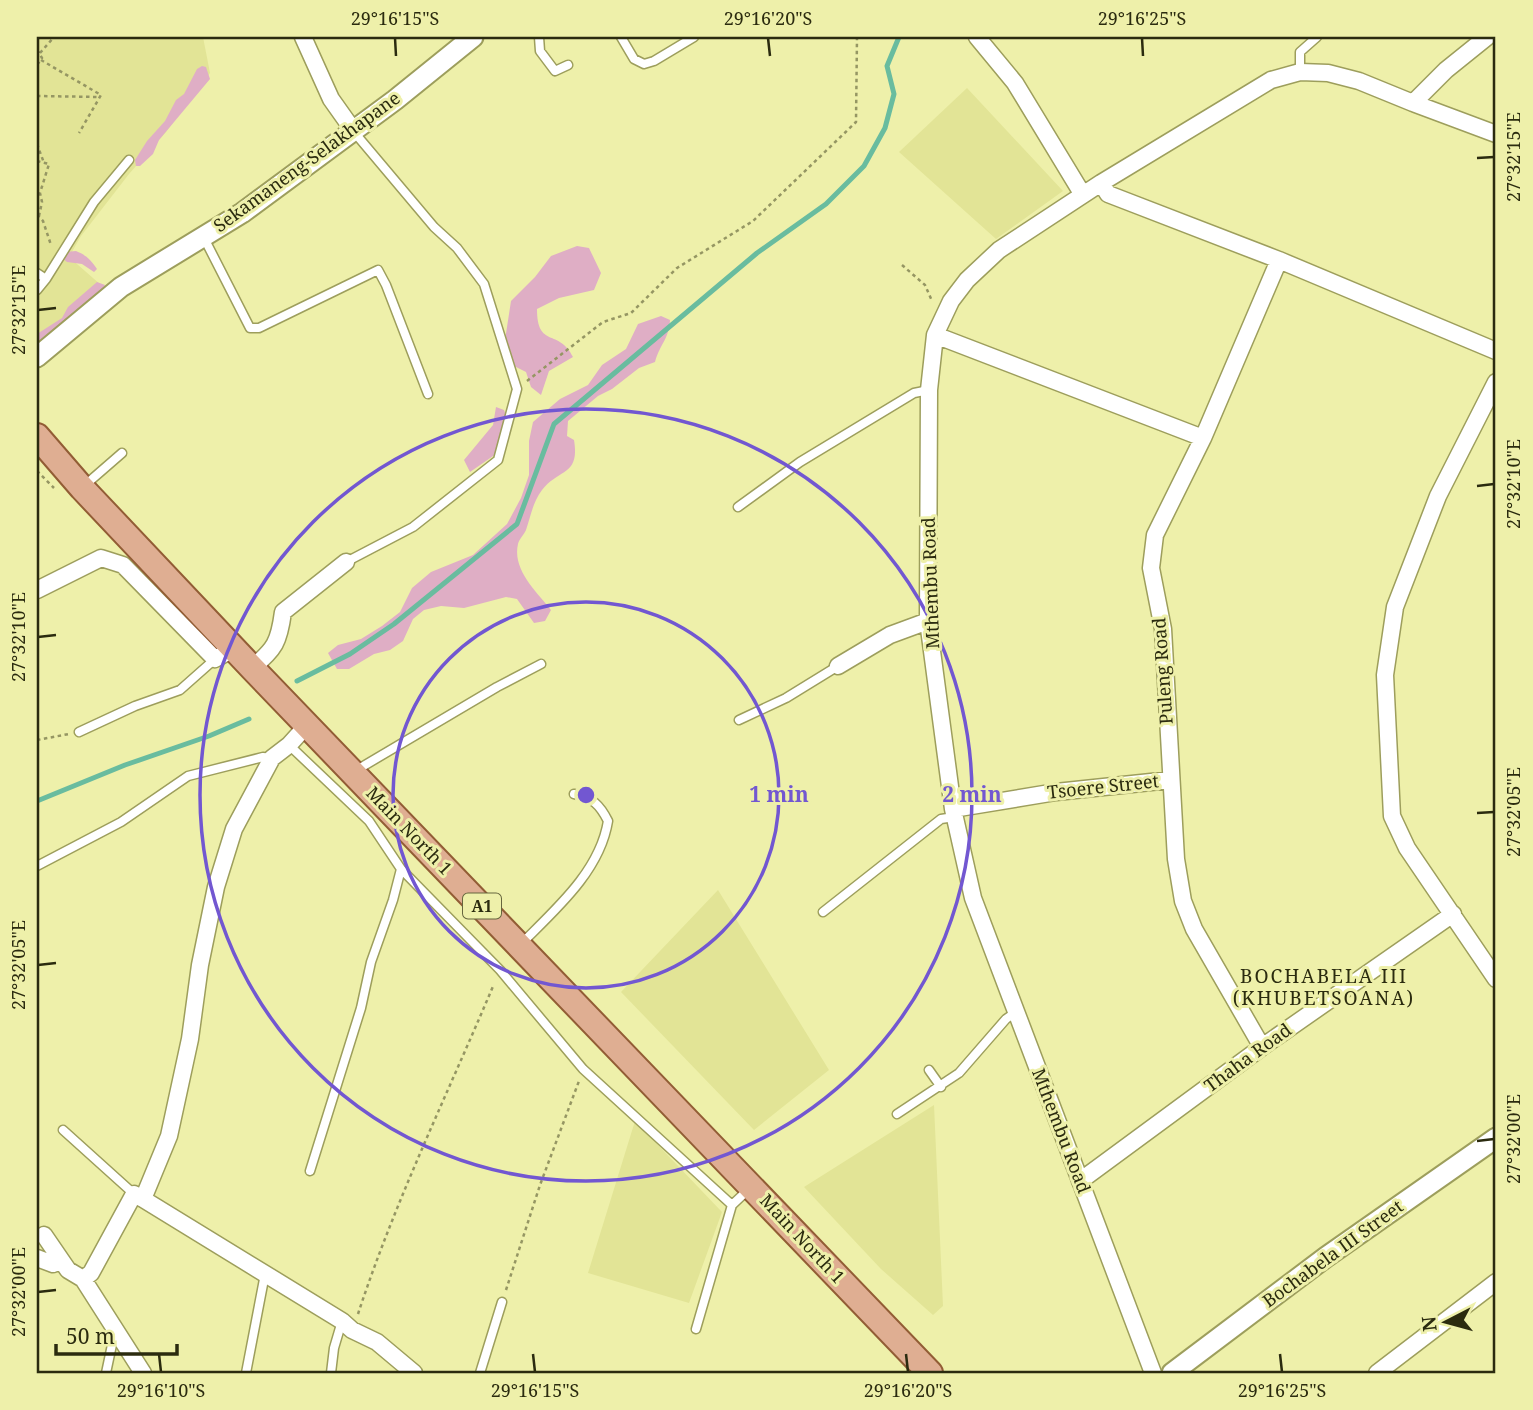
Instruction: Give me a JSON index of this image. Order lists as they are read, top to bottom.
{
  "streets": {
    "main road": ["Main North 1", "A1"],
    "street": [
      "Sekamaneng-Selakhapane",
      "Mthembu Road",
      "Puleng Road",
      "Tsoere Street",
      "Thaha Road",
      "Bochabela III Street"
    ]
  },
  "crossings": [
    ["Mthembu Road", "Tsoere Street"],
    ["Mthembu Road", "Thaha Road"],
    ["Puleng Road", "Tsoere Street"],
    ["Puleng Road", "Thaha Road"]
  ],
  "districts": ["BOCHABELA III (KHUBETSOANA)"],
  "scale_bar": "50 m",
  "north": "left",
  "coordinates": [
    "29°16'15\"S",
    "29°16'20\"S",
    "29°16'25\"S",
    "27°32'15\"E",
    "27°32'10\"E",
    "27°32'05\"E",
    "27°32'00\"E",
    "29°16'10\"S"
  ],
  "rings": ["1 min", "2 min"]
}
